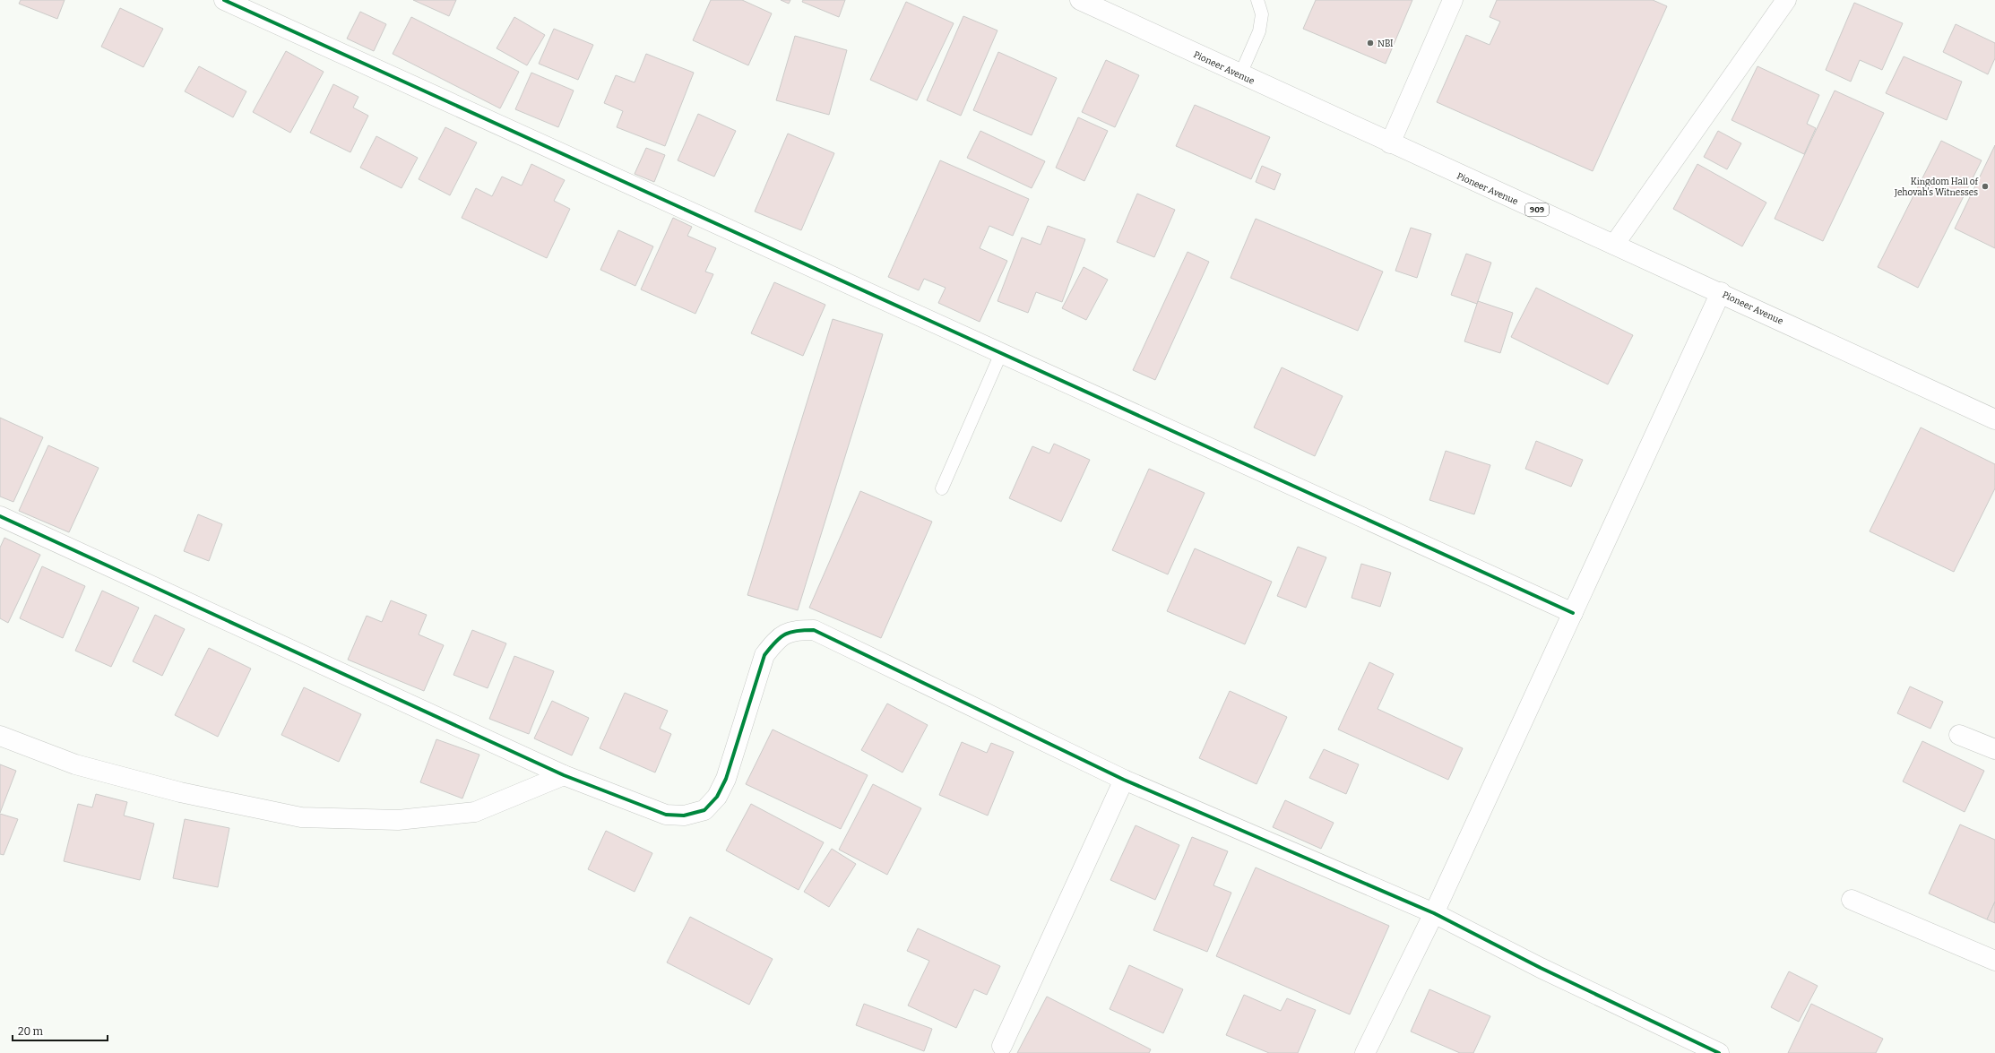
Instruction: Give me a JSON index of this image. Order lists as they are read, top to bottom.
{
  "streets": {
    "main road": ["Pioneer Avenue", "909"]
  },
  "places": ["NBI", "Kingdom Hall of Jehovah's Witnesses"],
  "scale_bar": "20 m"
}
